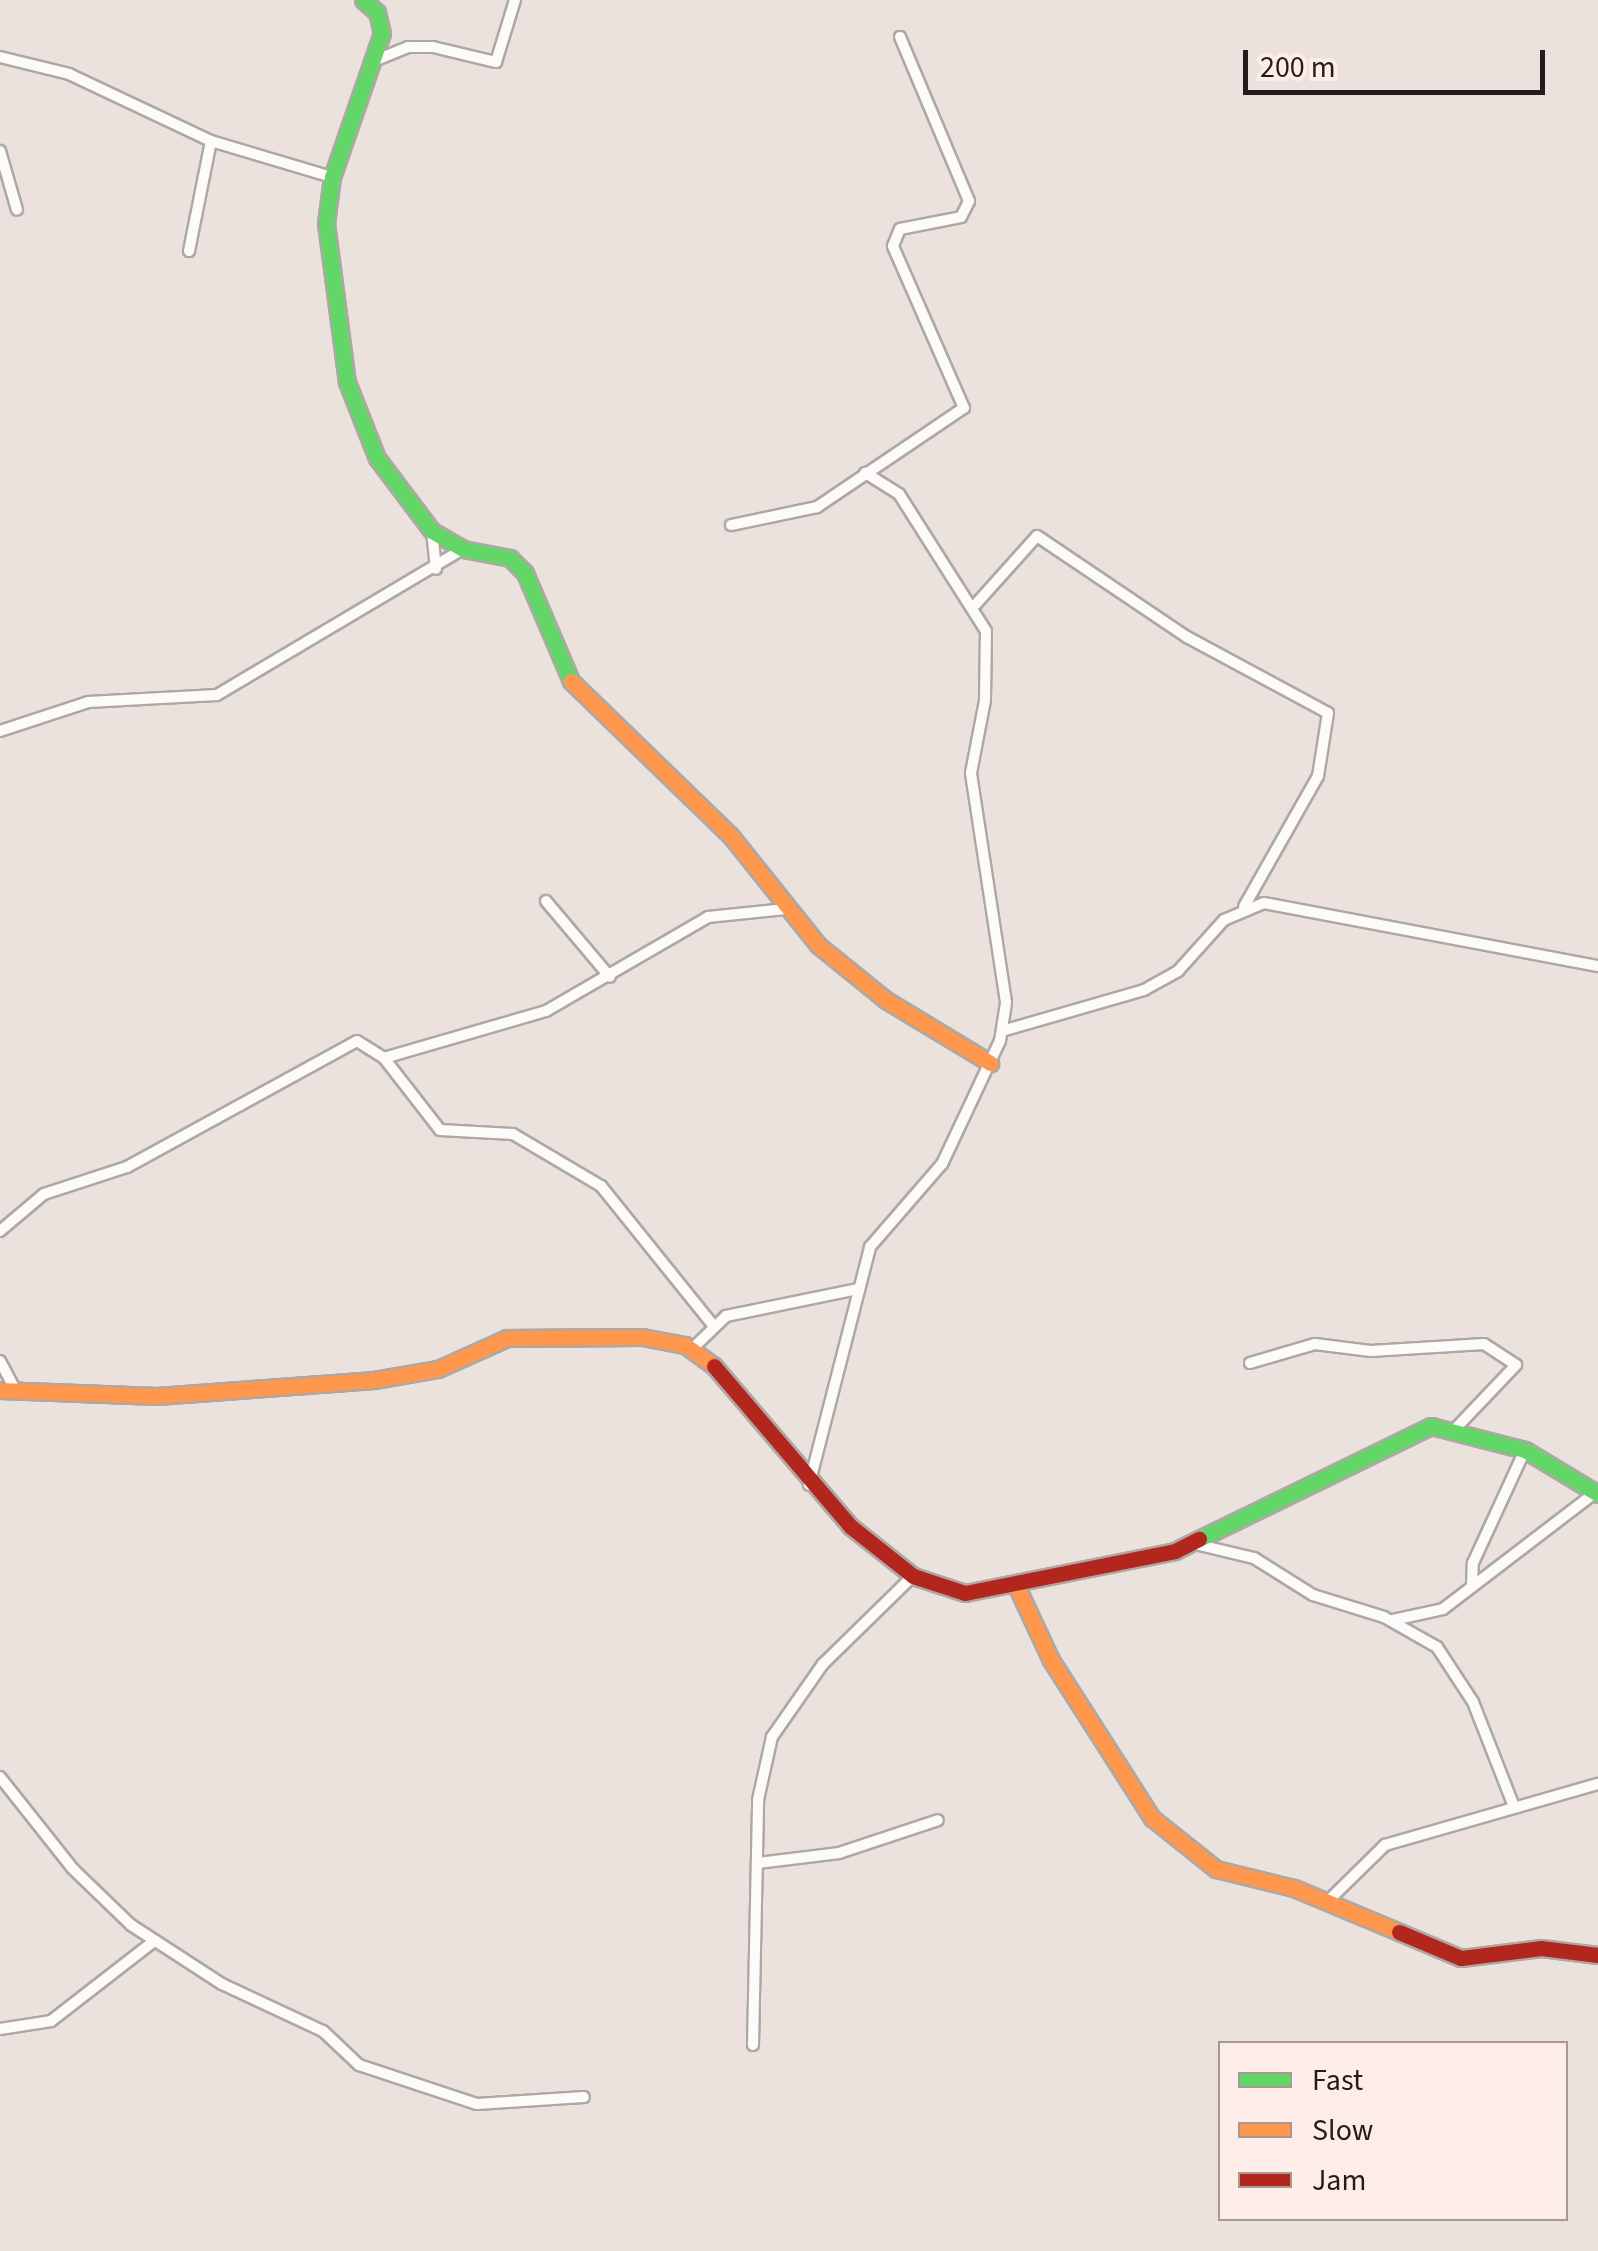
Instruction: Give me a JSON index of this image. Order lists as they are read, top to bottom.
{
  "legend": ["Fast", "Slow", "Jam"],
  "scale_bar": "200 m"
}
